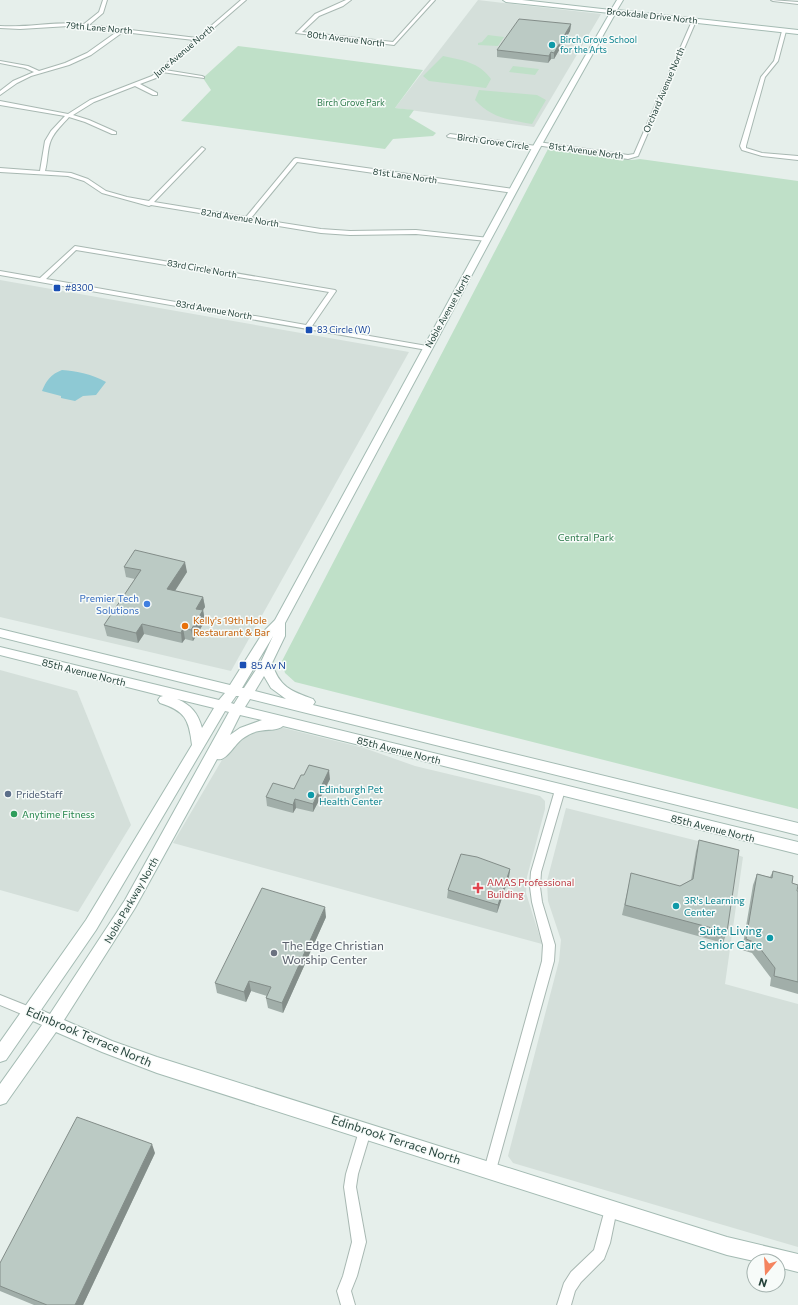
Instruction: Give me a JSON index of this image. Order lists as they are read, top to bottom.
{
  "streets": {
    "street": [
      "Brookdale Drive North",
      "79th Lane North",
      "80th Avenue North",
      "June Avenue North",
      "Orchard Avenue North",
      "Birch Grove Circle",
      "81st Avenue North",
      "81st Lane North",
      "82nd Avenue North",
      "83rd Circle North",
      "83rd Avenue North",
      "Noble Avenue North",
      "85th Avenue North",
      "Noble Parkway North",
      "Edinbrook Terrace North"
    ]
  },
  "crossings": [
    ["Brookdale Drive North", "Orchard Avenue North"],
    ["Brookdale Drive North", "Noble Avenue North"],
    ["79th Lane North", "June Avenue North"],
    ["June Avenue North", "82nd Avenue North"],
    ["Orchard Avenue North", "81st Avenue North"],
    ["Birch Grove Circle", "81st Avenue North"],
    ["Birch Grove Circle", "Noble Avenue North"],
    ["81st Avenue North", "Noble Avenue North"],
    ["81st Lane North", "82nd Avenue North"],
    ["81st Lane North", "Noble Avenue North"],
    ["82nd Avenue North", "Noble Avenue North"],
    ["83rd Circle North", "83rd Avenue North"],
    ["83rd Avenue North", "Noble Avenue North"],
    ["Noble Avenue North", "85th Avenue North"],
    ["Noble Avenue North", "Noble Parkway North"],
    ["85th Avenue North", "Noble Parkway North"],
    ["Noble Parkway North", "Edinbrook Terrace North"]
  ],
  "parks": ["Birch Grove Park", "Central Park"],
  "places": {
    "other": [
      "Birch Grove School for the Arts",
      "Premier Tech Solutions",
      "Kelly's 19th Hole Restaurant & Bar",
      "PrideStaff",
      "Edinburgh Pet Health Center",
      "Anytime Fitness",
      "3R's Learning Center",
      "Suite Living Senior Care",
      "The Edge Christian Worship Center"
    ],
    "transit": ["#8300", "83 Circle (W)", "85 Av N"],
    "health": ["AMAS Professional Building"]
  },
  "north": "bottom"
}
